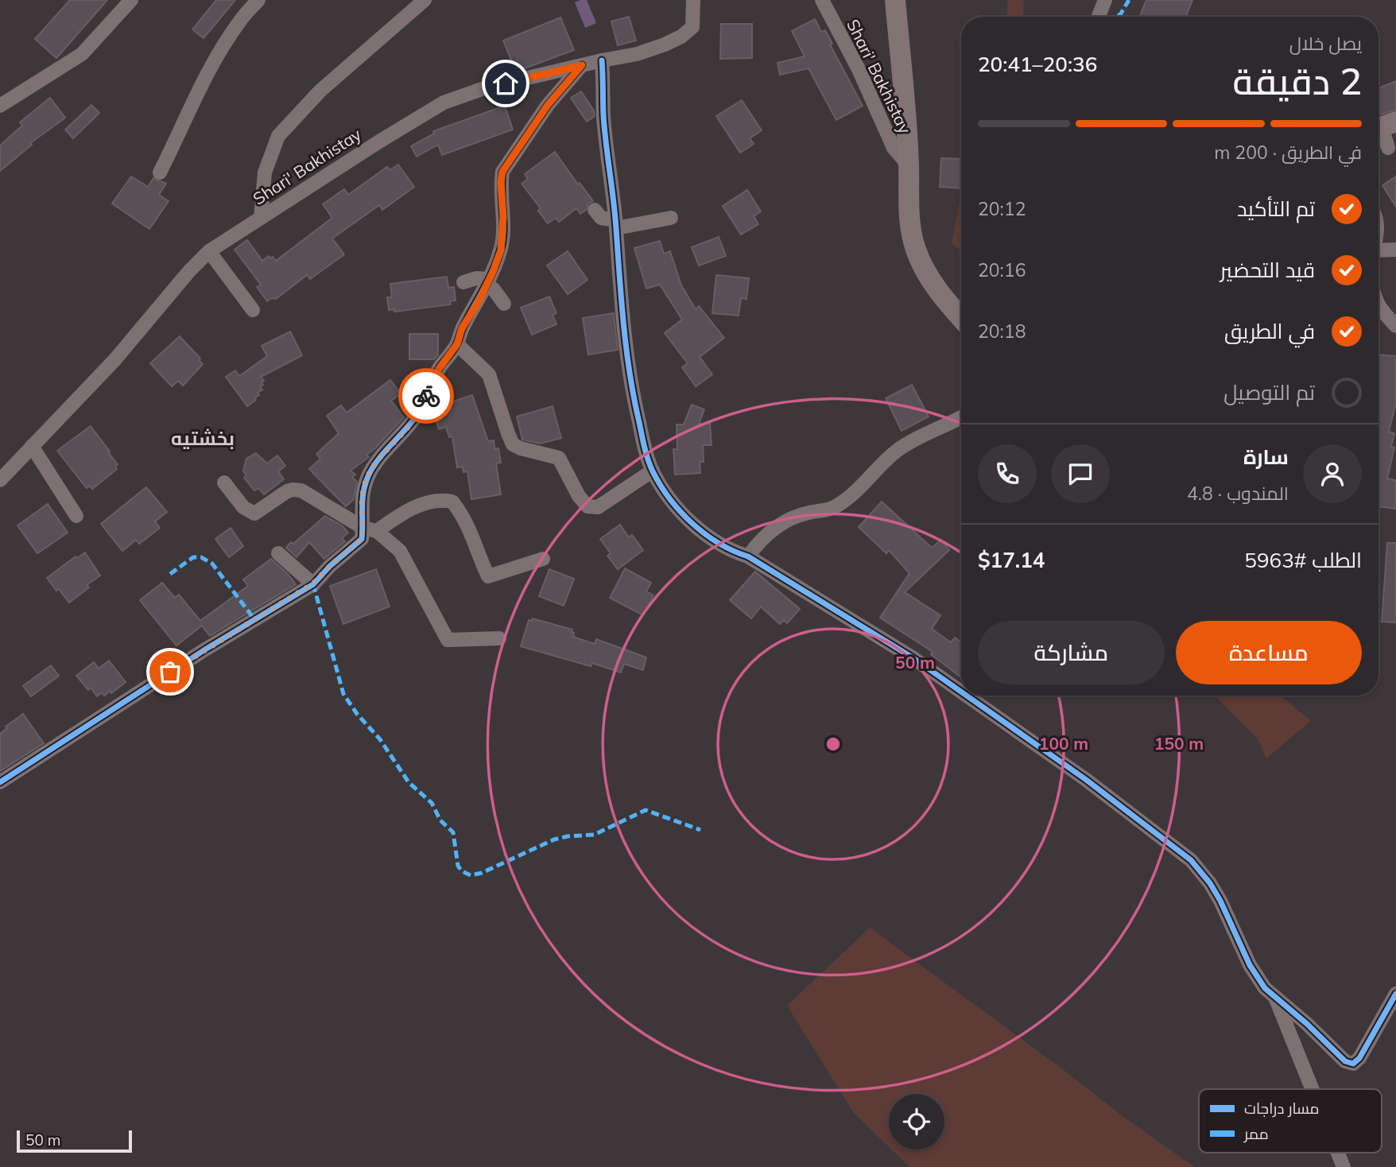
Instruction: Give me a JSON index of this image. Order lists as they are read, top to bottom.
{
  "streets": {
    "street": ["Shari' Bakhistay"]
  },
  "districts": ["بخشتيه"],
  "legend": ["مسار دراجات", "ممر"],
  "scale_bar": "50 m",
  "page": {
    "heading": ["2 دقيقة", "يصل خلال", "20:36–20:41"],
    "panel": [
      "سارة",
      "المندوب · 4.8",
      "الطلب #5963",
      "$17.14"
    ],
    "bar": "في الطريق · 200 m",
    "list": [
      ["تم التأكيد", "20:12"],
      ["قيد التحضير", "20:16"],
      ["في الطريق", "20:18"],
      "تم التوصيل"
    ],
    "buttons": ["مساعدة", "مشاركة"],
    "scale": "50 m"
  },
  "rings": ["50 m", "100 m", "150 m"]
}
